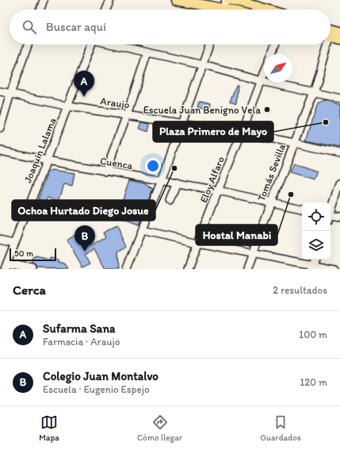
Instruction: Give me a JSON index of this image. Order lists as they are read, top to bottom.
{
  "streets": {
    "street": [
      "Araujo",
      "Joaquín Lalama",
      "Cuenca",
      "Tomás Sevilla",
      "Eloy Alfaro"
    ]
  },
  "crossings": [
    ["Araujo", "Joaquín Lalama"],
    ["Araujo", "Tomás Sevilla"],
    ["Araujo", "Eloy Alfaro"],
    ["Joaquín Lalama", "Cuenca"],
    ["Cuenca", "Tomás Sevilla"],
    ["Cuenca", "Eloy Alfaro"]
  ],
  "places": [
    "Escuela Juan Benigno Vela",
    "Plaza Primero de Mayo",
    "Ochoa Hurtado Diego Josue",
    "Hostal Manabi"
  ],
  "scale_bar": "50 m",
  "north": "top right",
  "page": {
    "search": "Buscar aquí",
    "pins": ["A", "B"],
    "scale": "50 m",
    "heading": ["Cerca", "2 resultados"],
    "list": [
      {
        "mark": "A",
        "name": "Sufarma Sana",
        "note": "Farmacia · Araujo",
        "value": "100 m"
      },
      {
        "mark": "B",
        "name": "Colegio Juan Montalvo",
        "note": "Escuela · Eugenio Espejo",
        "value": "120 m"
      }
    ],
    "nav": ["Mapa", "Cómo llegar", "Guardados"]
  }
}
